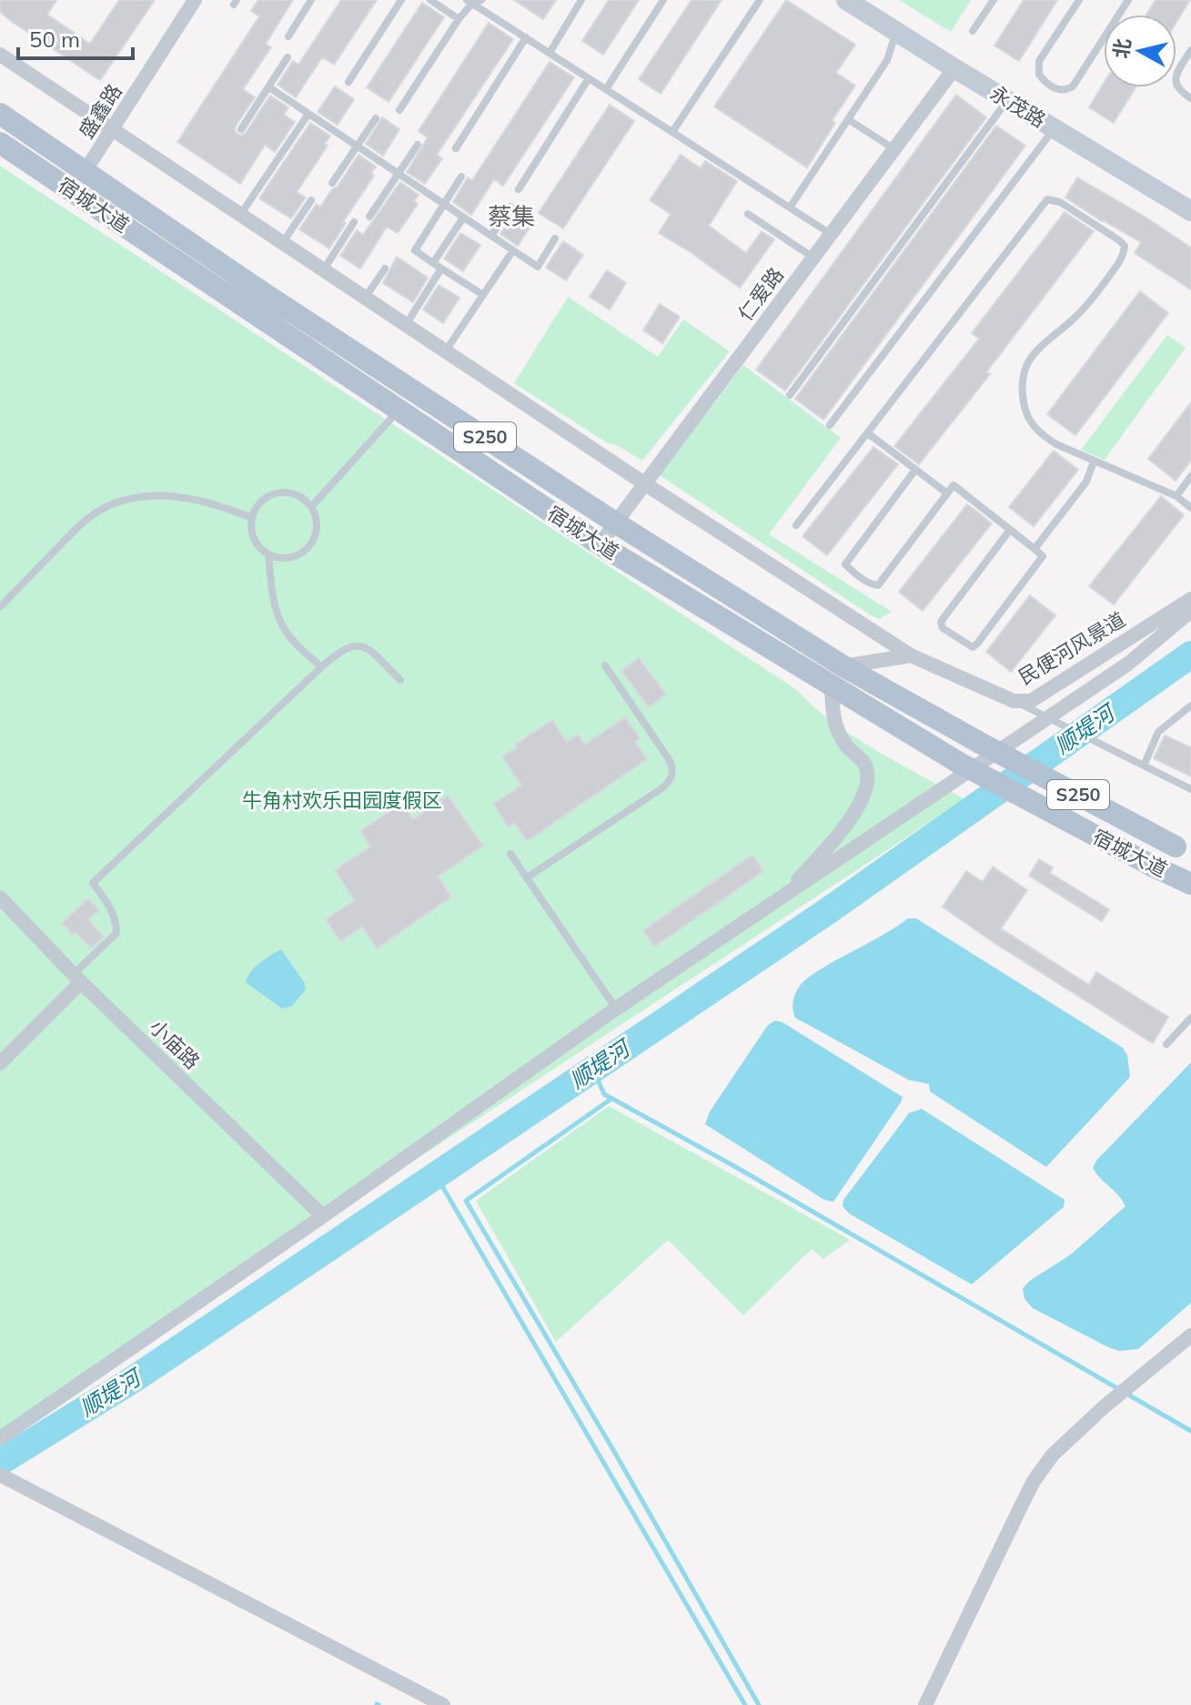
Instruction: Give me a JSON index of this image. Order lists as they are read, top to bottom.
{
  "streets": {
    "main road": ["宿城大道", "S250"],
    "street": [
      "永茂路",
      "盛鑫路",
      "仁爱路",
      "民便河风景道",
      "小庙路"
    ]
  },
  "crossings": [
    ["永茂路", "仁爱路"],
    ["盛鑫路", "宿城大道"],
    ["盛鑫路", "民便河风景道"],
    ["宿城大道", "仁爱路"],
    ["仁爱路", "民便河风景道"]
  ],
  "districts": ["蔡集"],
  "water": ["顺堤河"],
  "parks": ["牛角村欢乐田园度假区"],
  "scale_bar": "50 m",
  "north": "left"
}
